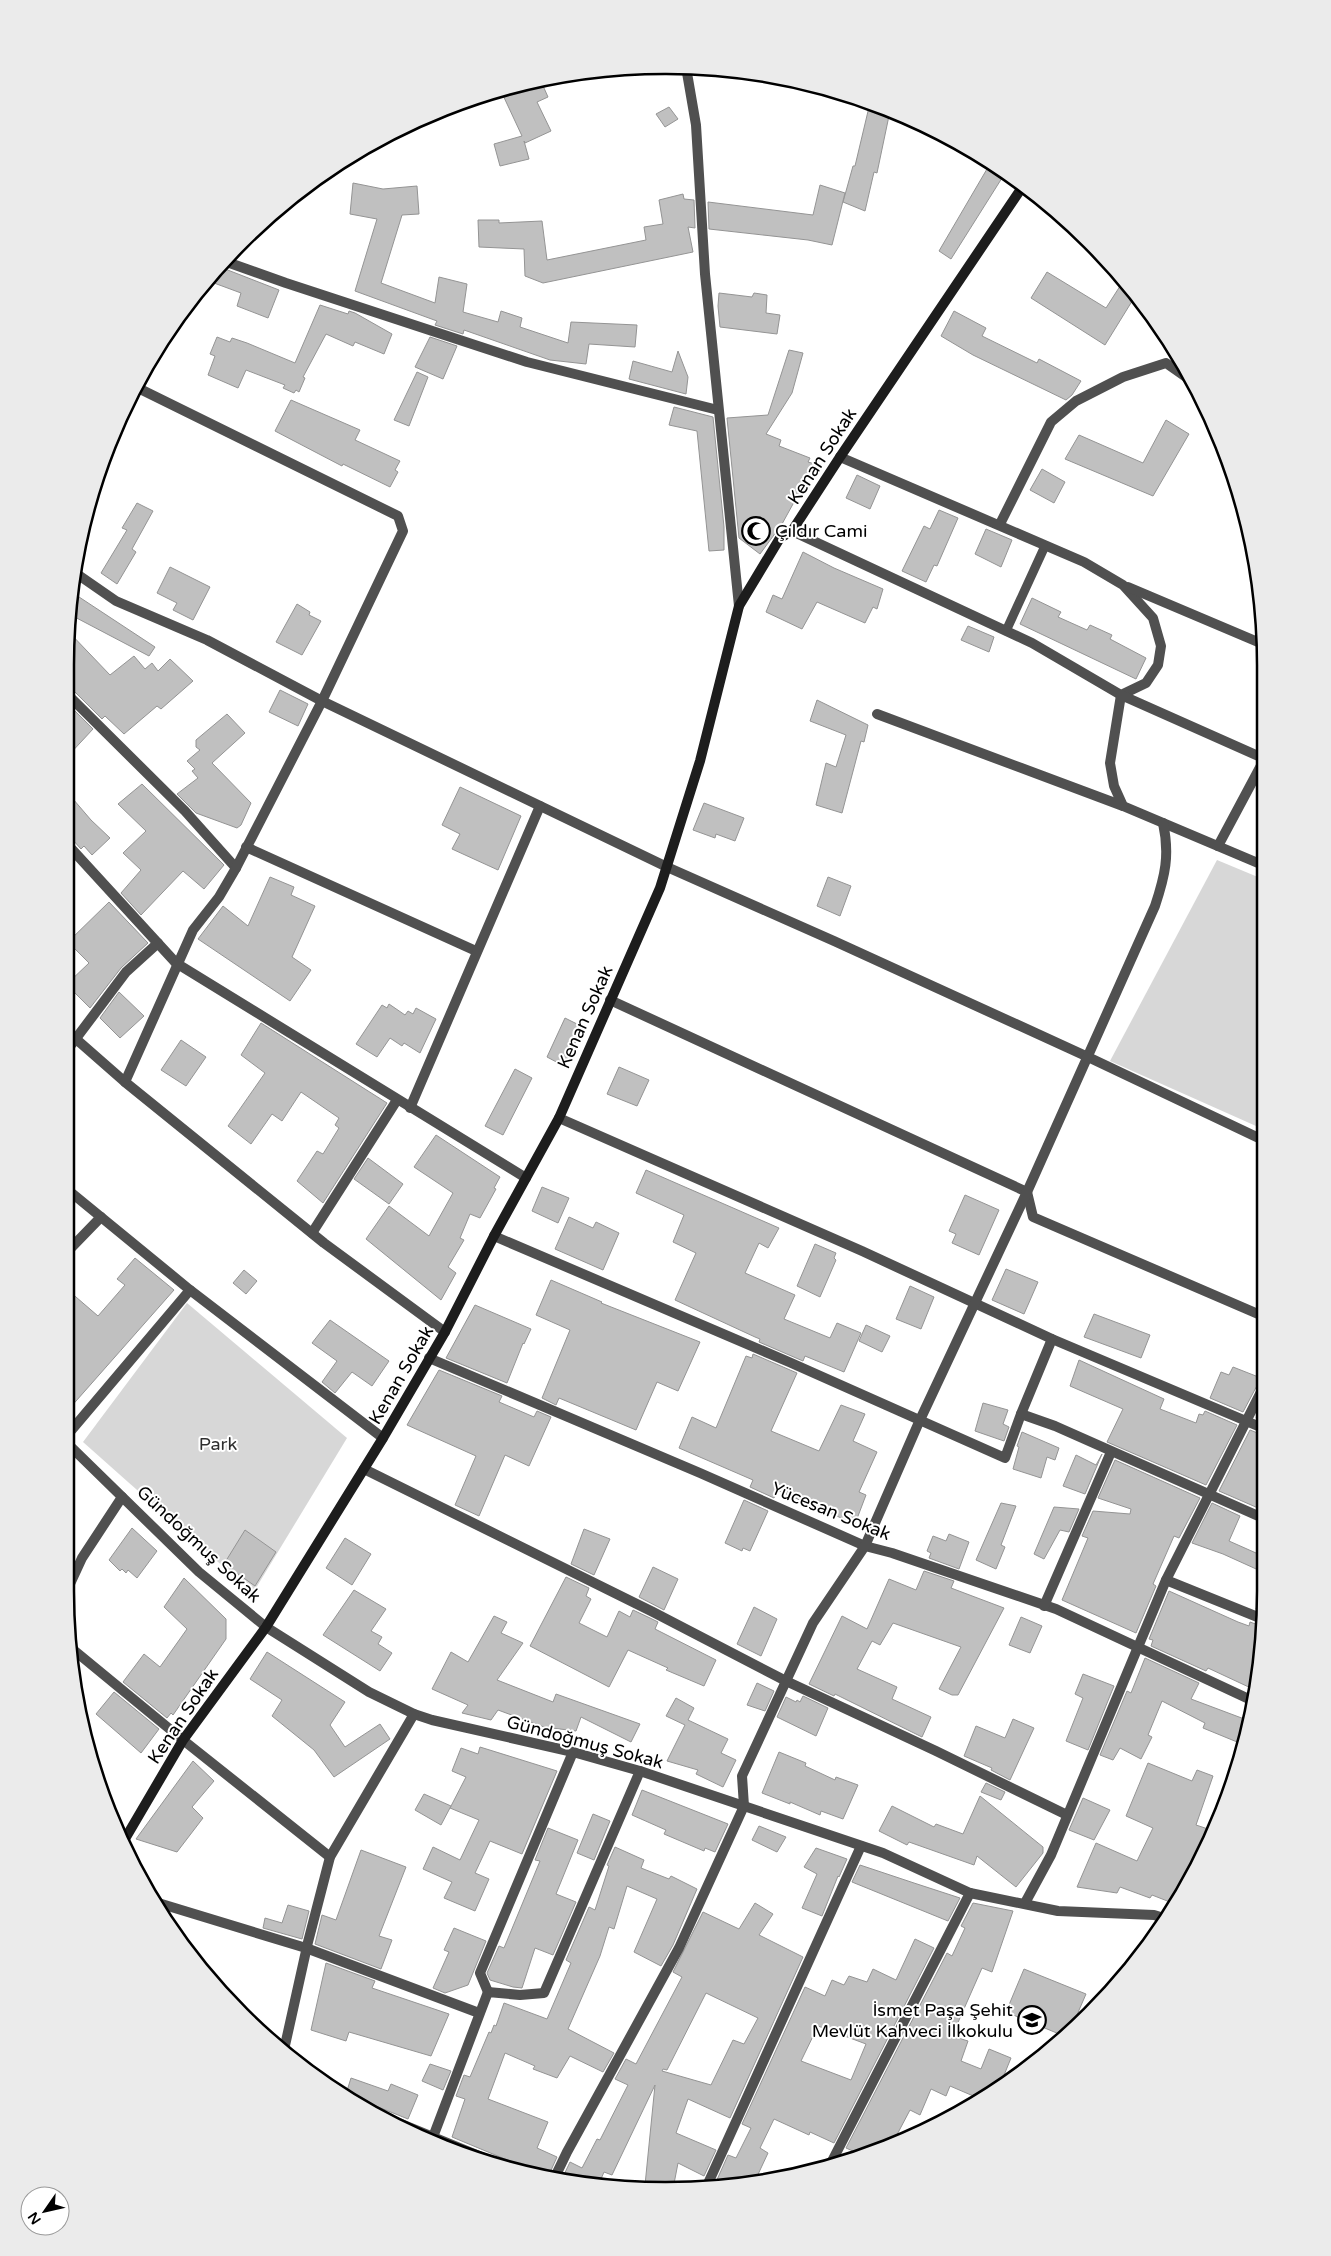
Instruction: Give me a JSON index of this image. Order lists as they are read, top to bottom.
{
  "streets": {
    "street": ["Kenan Sokak", "Yücesan Sokak", "Gündoğmuş Sokak"]
  },
  "crossings": [
    ["Kenan Sokak", "Yücesan Sokak"],
    ["Kenan Sokak", "Gündoğmuş Sokak"]
  ],
  "parks": ["Park"],
  "places": {
    "mosque": ["Çıldır Cami"],
    "school or university": ["İsmet Paşa Şehit Mevlüt Kahveci İlkokulu"]
  },
  "north": "bottom left"
}
